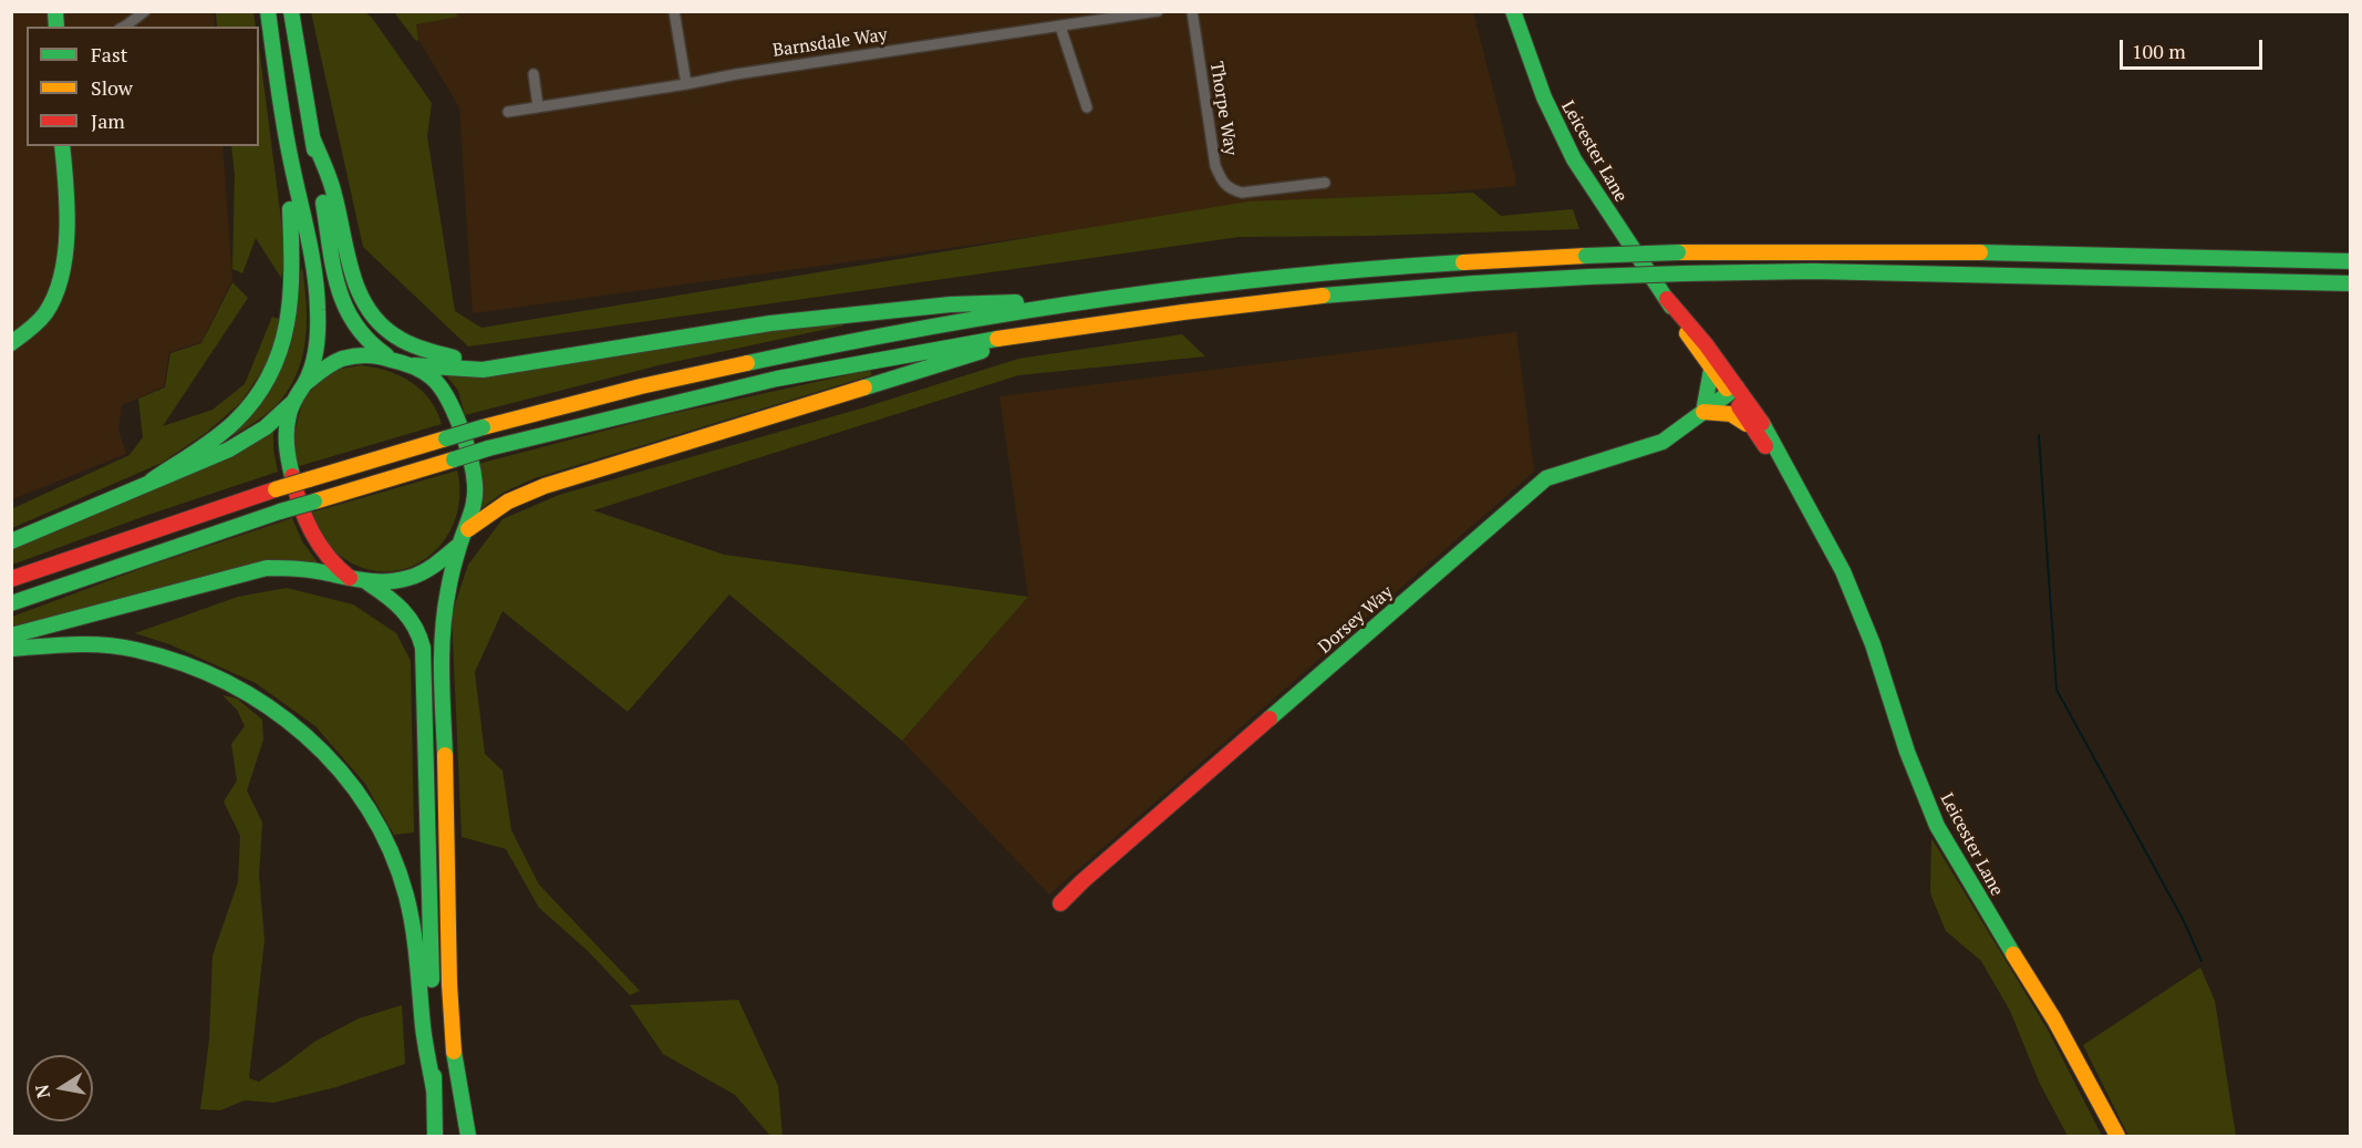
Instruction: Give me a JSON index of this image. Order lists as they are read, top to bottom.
{
  "streets": {
    "main road": ["Leicester Lane", "Dorsey Way"],
    "street": ["Barnsdale Way", "Thorpe Way"]
  },
  "crossings": [
    ["Leicester Lane", "Dorsey Way"]
  ],
  "legend": ["Fast", "Slow", "Jam"],
  "scale_bar": "100 m",
  "north": "left"
}
